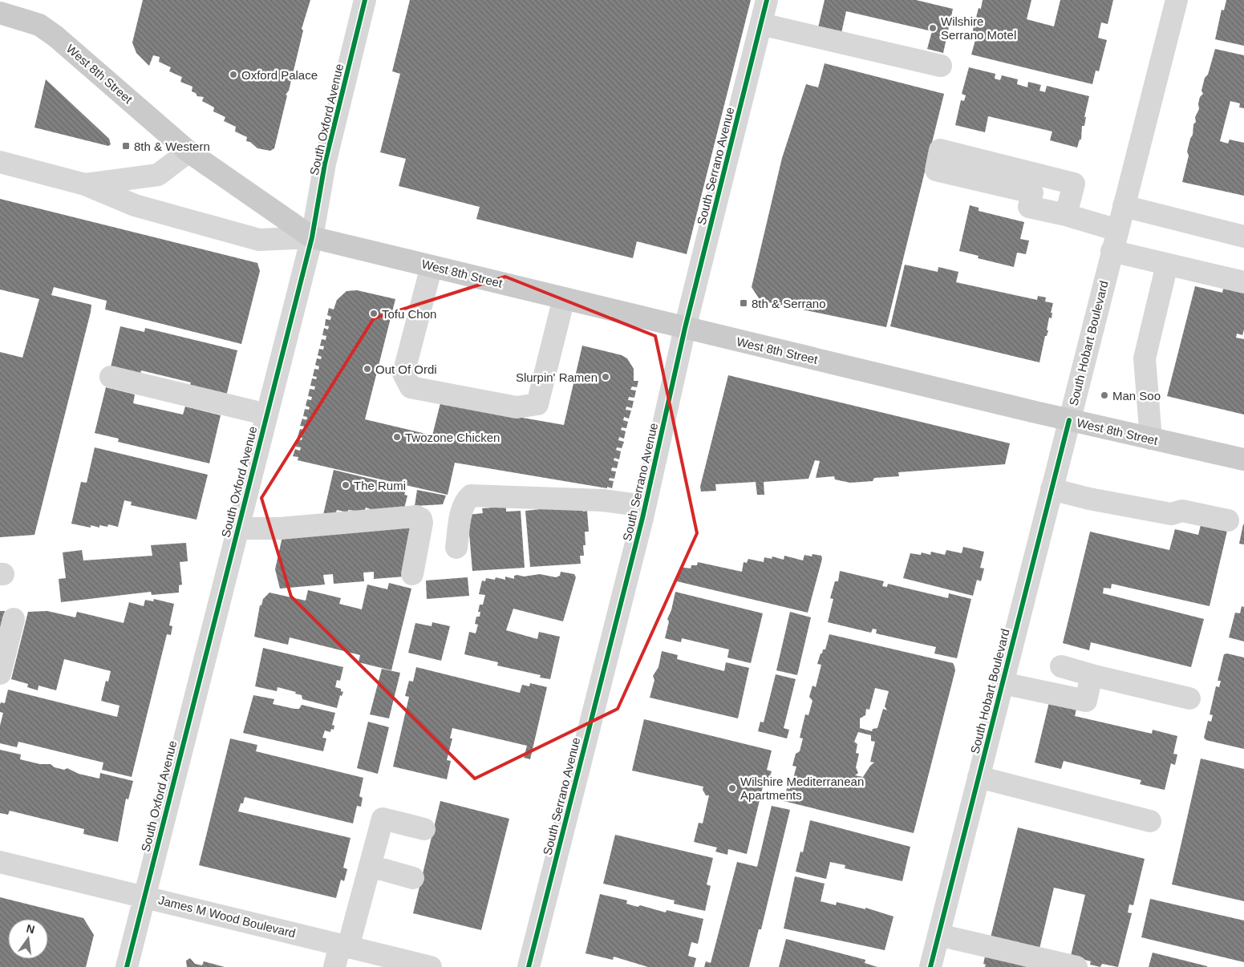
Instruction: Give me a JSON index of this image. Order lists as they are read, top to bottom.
{
  "streets": {
    "main road": ["West 8th Street"],
    "street": [
      "South Oxford Avenue",
      "South Serrano Avenue",
      "South Hobart Boulevard",
      "James M Wood Boulevard"
    ]
  },
  "crossings": [
    ["West 8th Street", "South Oxford Avenue"],
    ["West 8th Street", "South Serrano Avenue"],
    ["West 8th Street", "South Hobart Boulevard"],
    ["South Oxford Avenue", "James M Wood Boulevard"]
  ],
  "places": {
    "other": [
      "Wilshire Serrano Motel",
      "Oxford Palace",
      "Tofu Chon",
      "Out Of Ordi",
      "Slurpin' Ramen",
      "Man Soo",
      "Twozone Chicken",
      "The Rumi",
      "Wilshire Mediterranean Apartments"
    ],
    "transit": ["8th & Western", "8th & Serrano"]
  },
  "north": "top"
}
